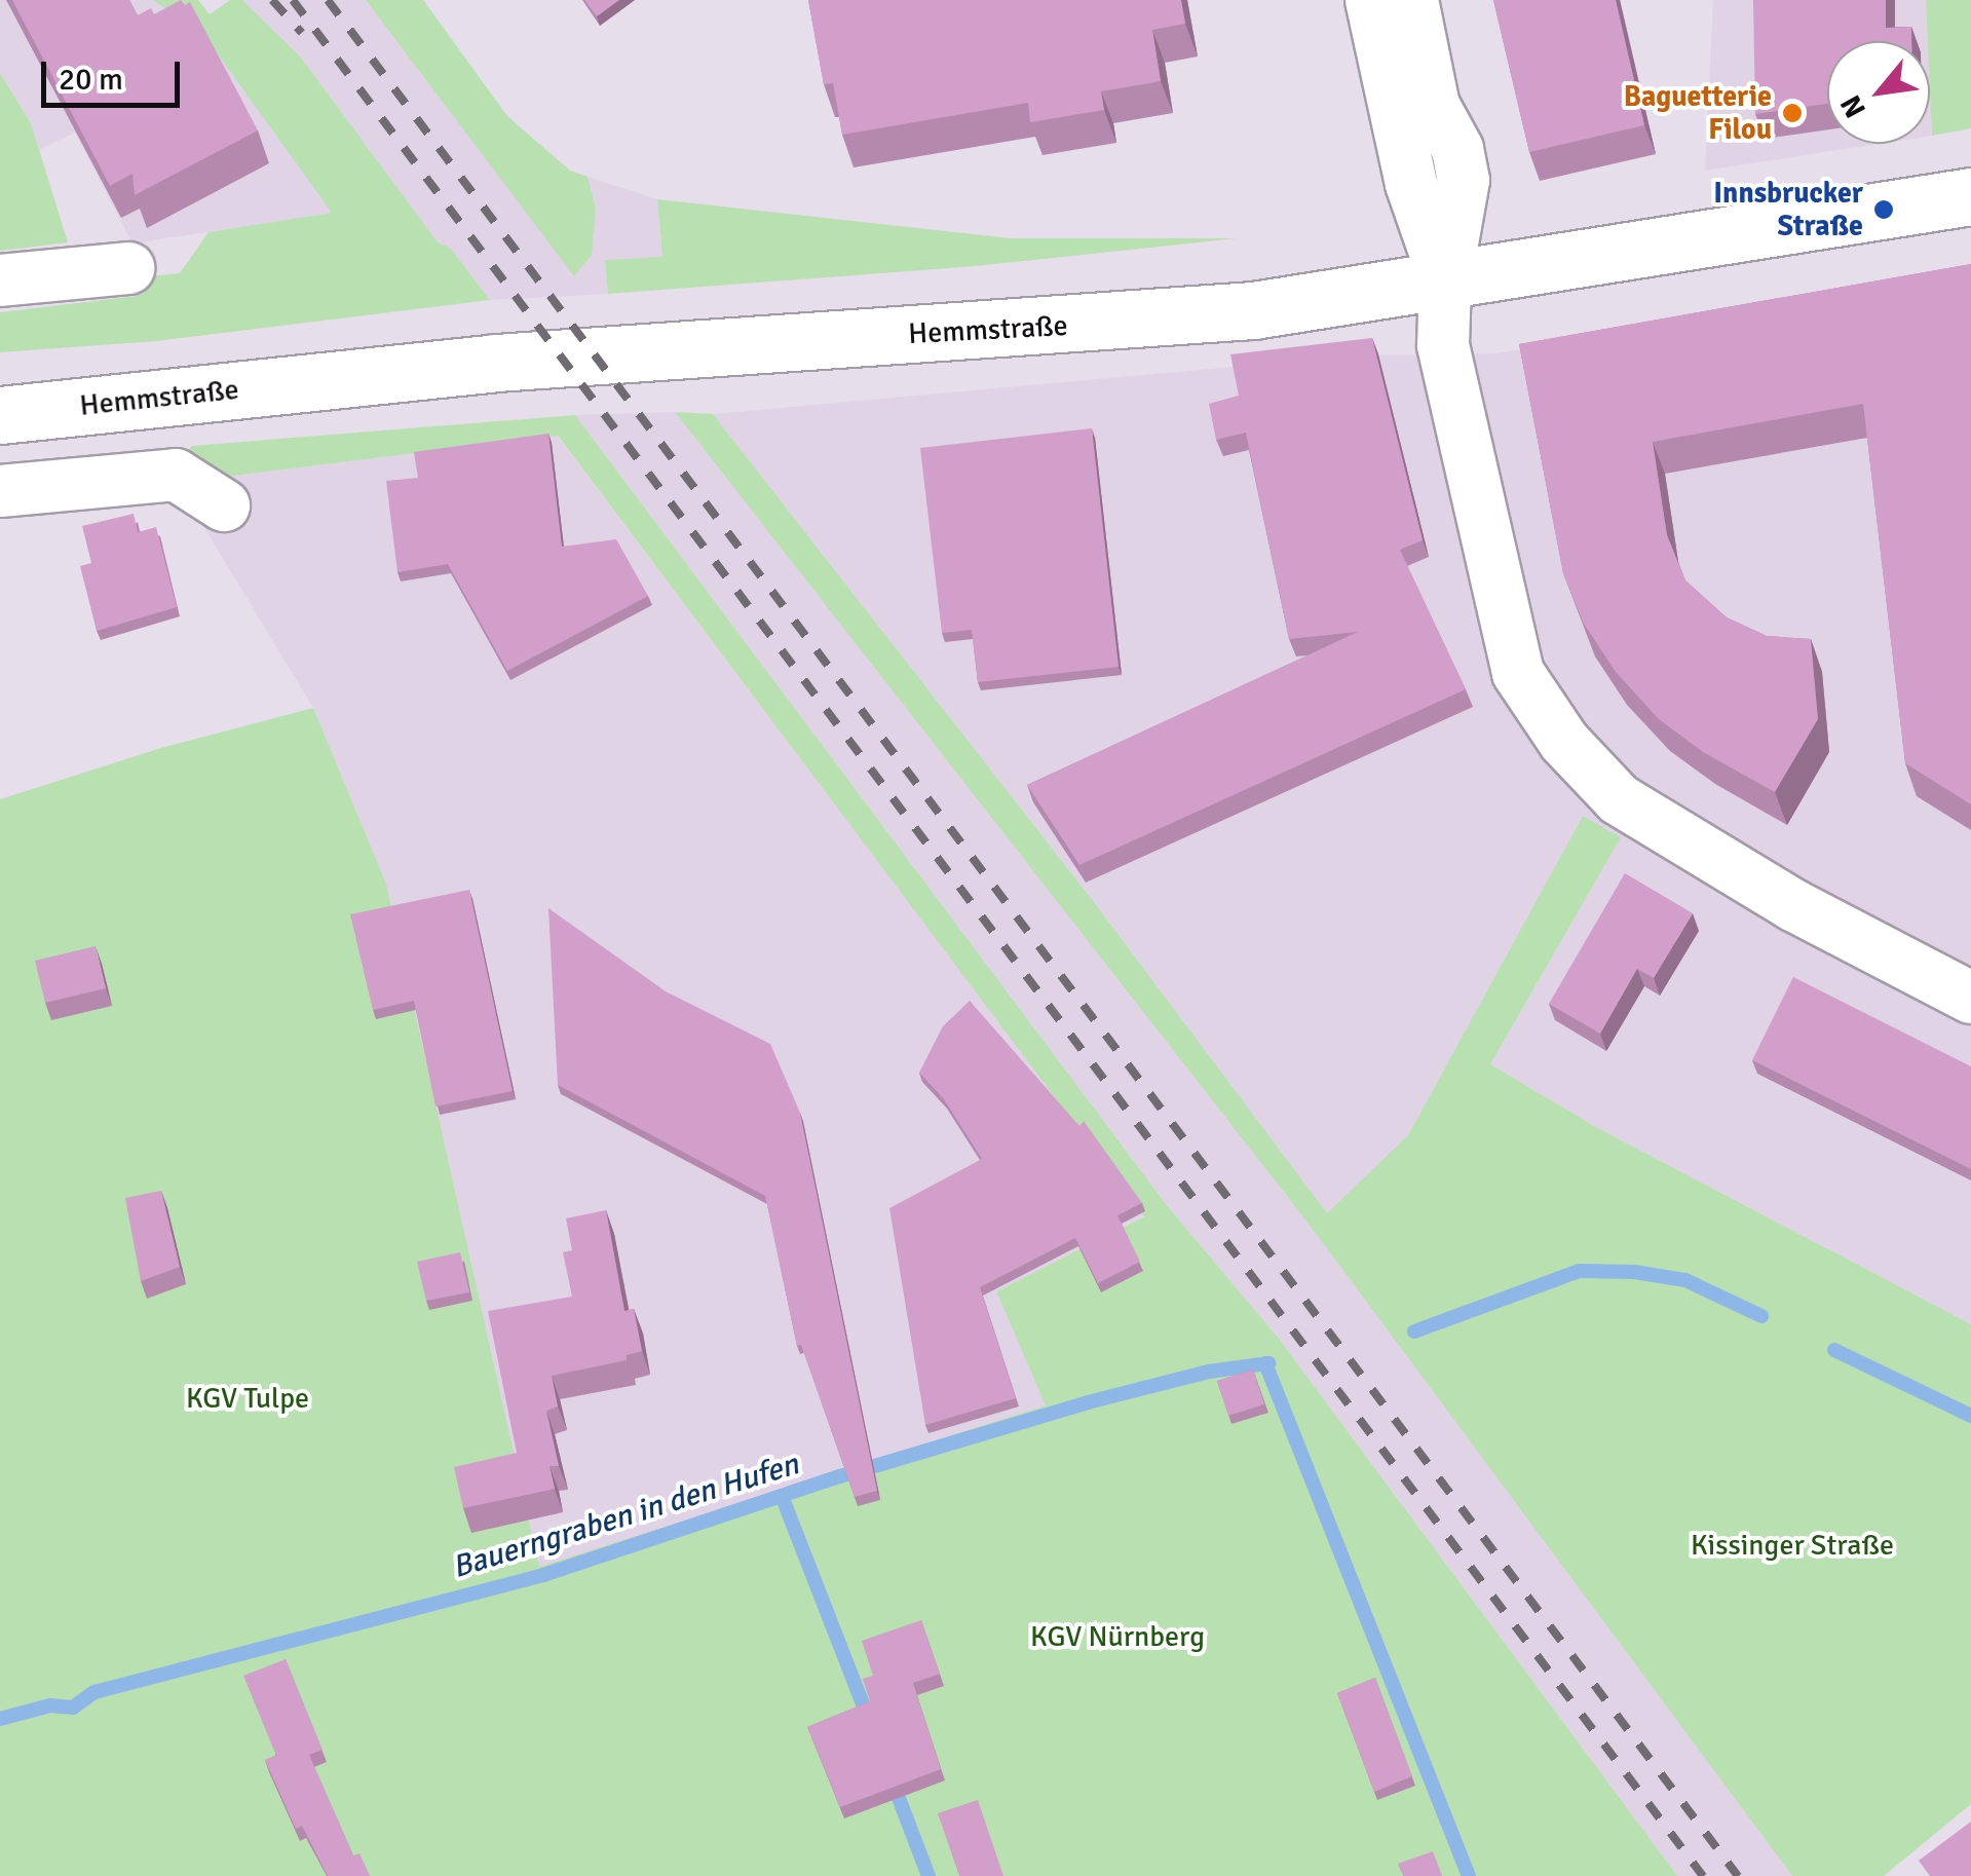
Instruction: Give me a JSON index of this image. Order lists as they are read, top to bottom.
{
  "streets": {
    "street": ["Hemmstraße"]
  },
  "water": ["Bauerngraben in den Hufen"],
  "parks": ["KGV Tulpe", "Kissinger Straße", "KGV Nürnberg"],
  "places": ["Baguetterie Filou", "Innsbrucker Straße"],
  "scale_bar": "20 m",
  "north": "bottom left"
}
